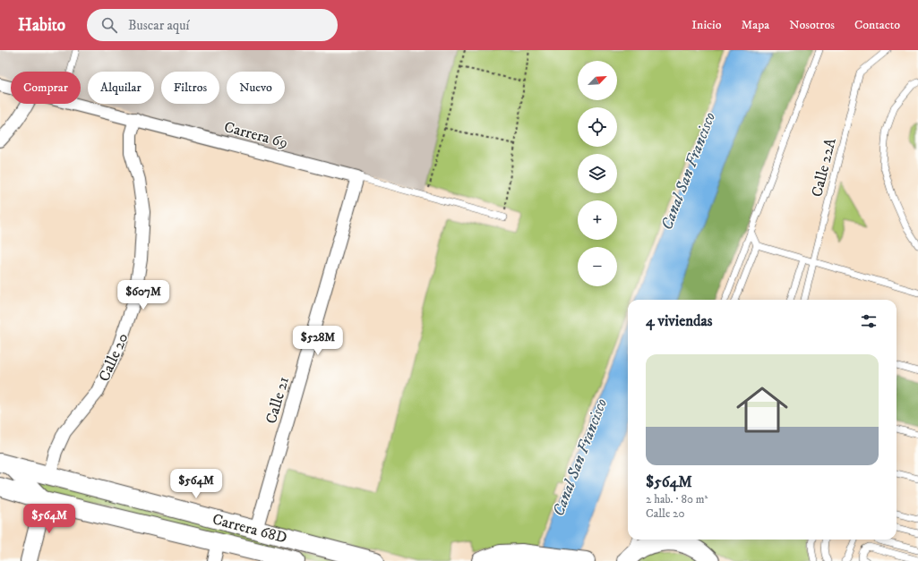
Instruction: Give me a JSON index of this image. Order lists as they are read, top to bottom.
{
  "streets": {
    "main road": ["Carrera 68D"],
    "street": ["Carrera 69", "Calle 20", "Calle 21"],
    "lane": ["Calle 22A"]
  },
  "crossings": [
    ["Carrera 69", "Calle 20"],
    ["Carrera 69", "Calle 21"],
    ["Calle 20", "Carrera 68D"],
    ["Calle 21", "Carrera 68D"]
  ],
  "water": ["Canal San Francisco"],
  "north": "top right",
  "page": {
    "header": "Habito",
    "search": "Buscar aquí",
    "nav": [
      "Inicio",
      "Mapa",
      "Nosotros",
      "Contacto"
    ],
    "map_buttons": ["+", "−"],
    "chip": [
      "Comprar",
      "Alquilar",
      "Filtros",
      "Nuevo"
    ],
    "price": [
      "$607M",
      "$528M",
      "$564M",
      "$564M"
    ],
    "heading": "4 viviendas",
    "list": [
      {
        "name": "$564M",
        "note": "2 hab. · 80 m² · Calle 20"
      }
    ]
  }
}
